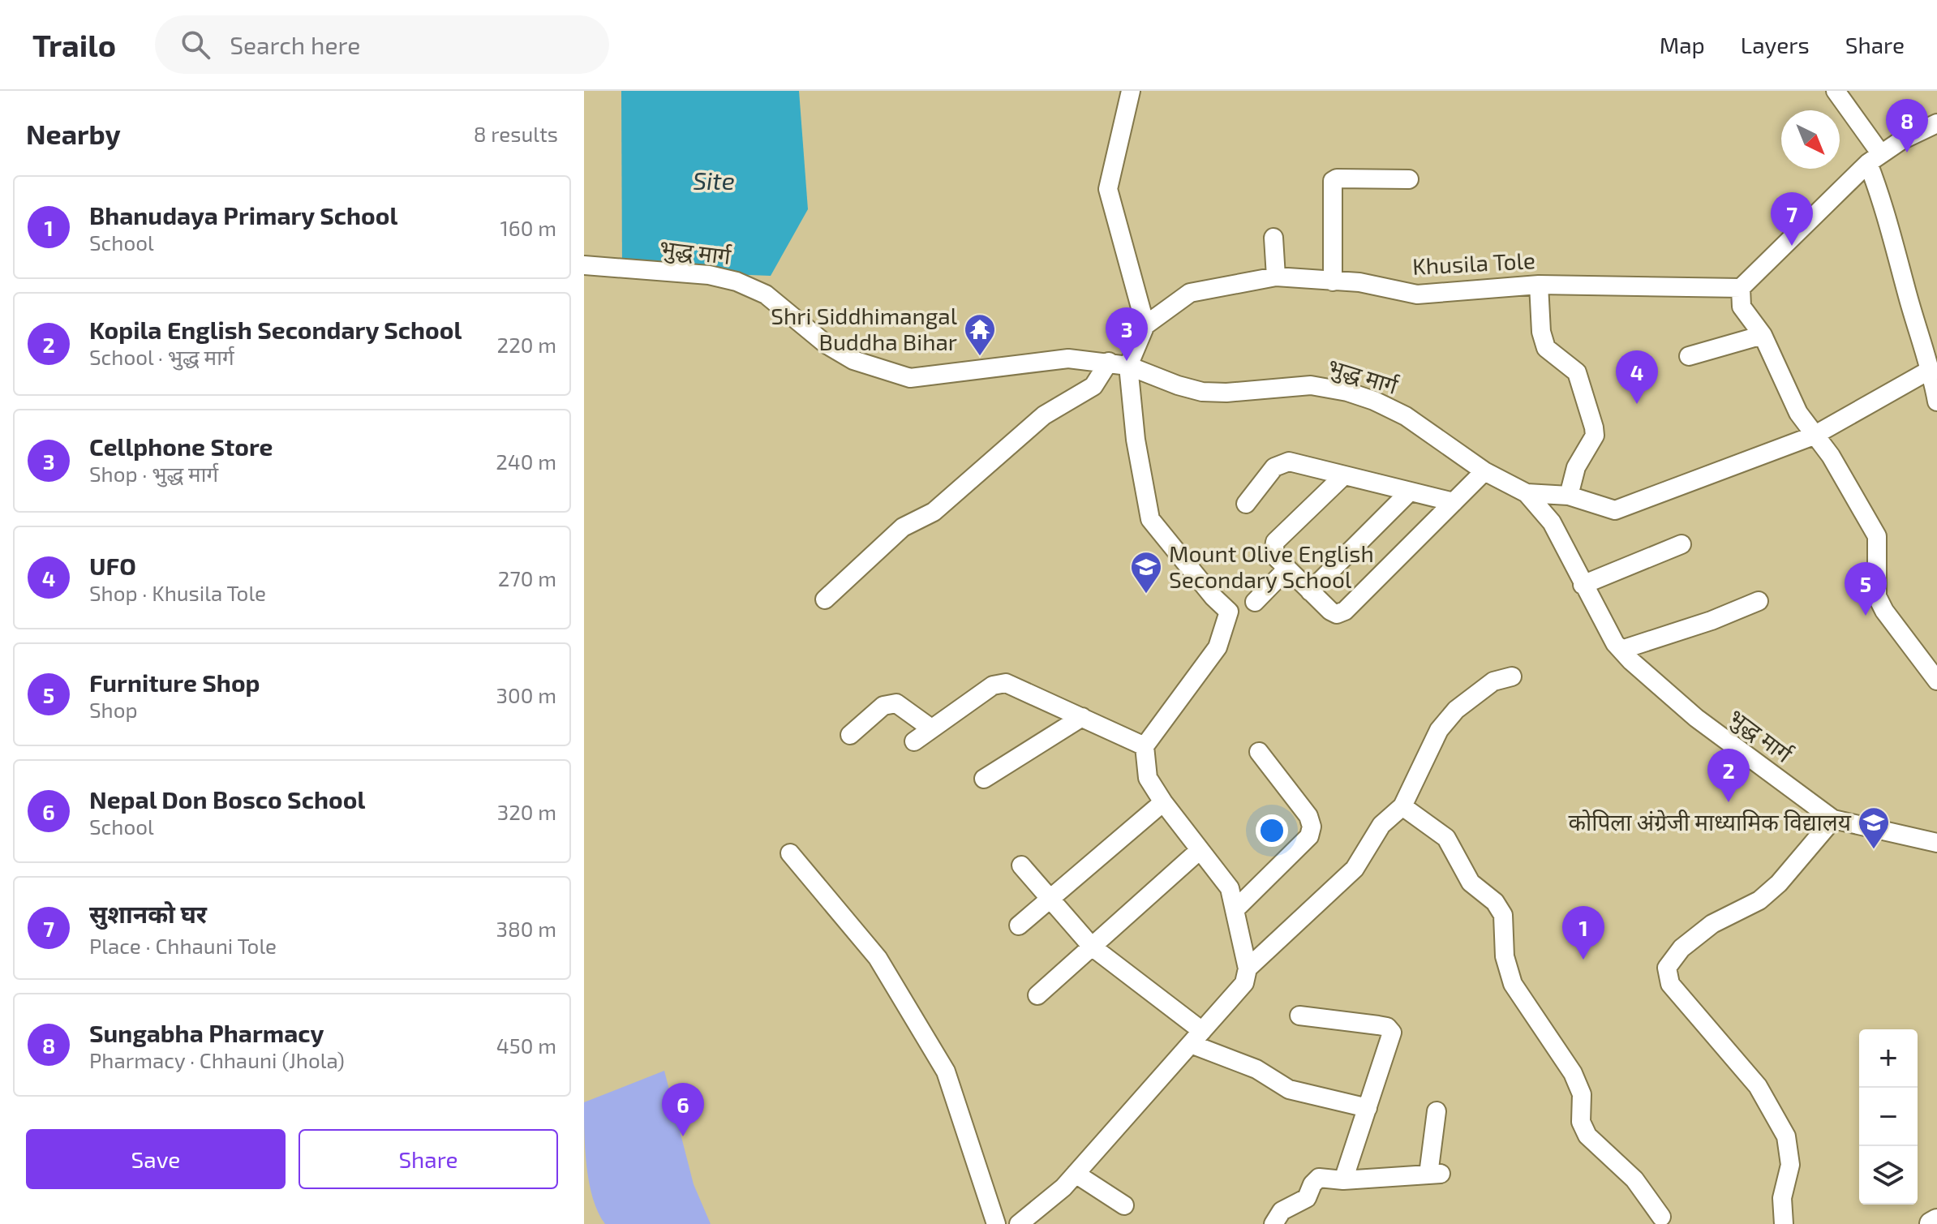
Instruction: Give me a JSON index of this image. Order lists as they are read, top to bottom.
{
  "streets": {
    "street": ["भुद्ध मार्ग", "Khusila Tole"]
  },
  "water": ["Site"],
  "places": {
    "temple": ["Shri Siddhimangal Buddha Bihar"],
    "school or university": ["Mount Olive English Secondary School", "कोपिला अंग्रेजी माध्यामिक विद्यालय"]
  },
  "north": "bottom right",
  "page": {
    "header": "Trailo",
    "search": "Search here",
    "nav": ["Map", "Layers", "Share"],
    "heading": ["Nearby", "8 results"],
    "pins": [
      "8",
      "7",
      "3",
      "4",
      "5",
      "2",
      "1",
      "6"
    ],
    "list": [
      {
        "mark": "1",
        "name": "Bhanudaya Primary School",
        "note": "School",
        "value": "160 m"
      },
      {
        "mark": "2",
        "name": "Kopila English Secondary School",
        "note": "School · भुद्ध मार्ग",
        "value": "220 m"
      },
      {
        "mark": "3",
        "name": "Cellphone Store",
        "note": "Shop · भुद्ध मार्ग",
        "value": "240 m"
      },
      {
        "mark": "4",
        "name": "UFO",
        "note": "Shop · Khusila Tole",
        "value": "270 m"
      },
      {
        "mark": "5",
        "name": "Furniture Shop",
        "note": "Shop",
        "value": "300 m"
      },
      {
        "mark": "6",
        "name": "Nepal Don Bosco School",
        "note": "School",
        "value": "320 m"
      },
      {
        "mark": "7",
        "name": "सुशानको घर",
        "note": "Place · Chhauni Tole",
        "value": "380 m"
      },
      {
        "mark": "8",
        "name": "Sungabha Pharmacy",
        "note": "Pharmacy · Chhauni (Jhola)",
        "value": "450 m"
      }
    ],
    "map_buttons": ["+", "−"],
    "buttons": ["Save", "Share"]
  }
}
